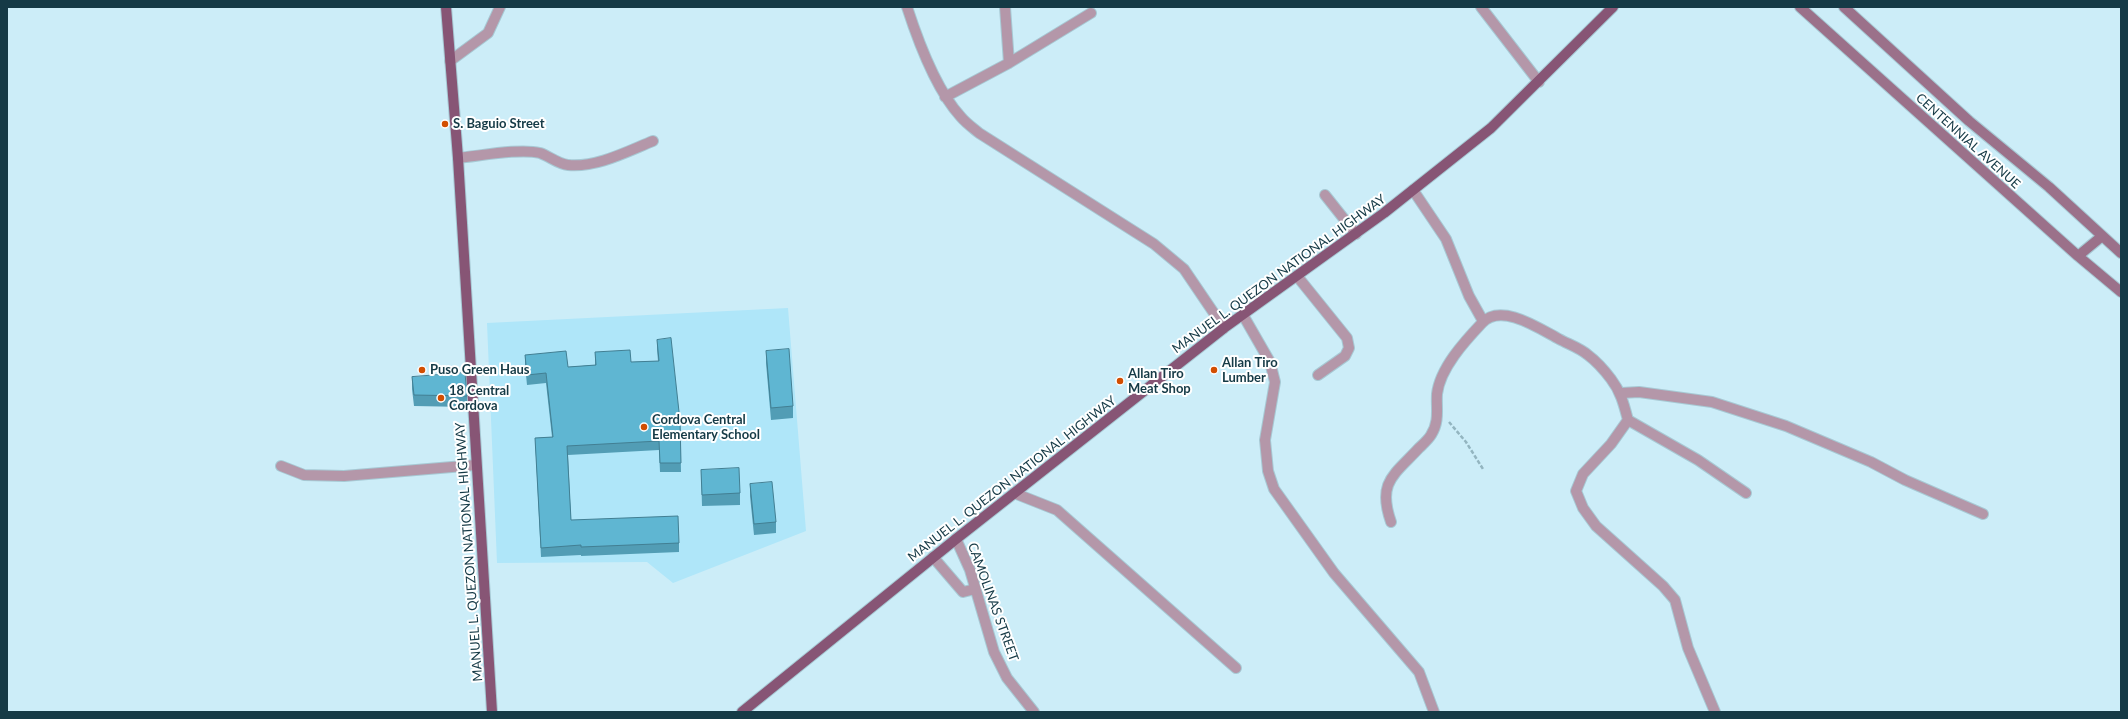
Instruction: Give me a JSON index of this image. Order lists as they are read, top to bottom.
{
  "streets": {
    "main road": ["MANUEL L. QUEZON NATIONAL HIGHWAY"],
    "street": ["CENTENNIAL AVENUE", "CAMOLINAS STREET"]
  },
  "crossings": [
    ["MANUEL L. QUEZON NATIONAL HIGHWAY", "CAMOLINAS STREET"]
  ],
  "places": [
    "S. Baguio Street",
    "Puso Green Haus",
    "Allan Tiro Lumber",
    "Allan Tiro Meat Shop",
    "18 Central Cordova",
    "Cordova Central Elementary School"
  ]
}
